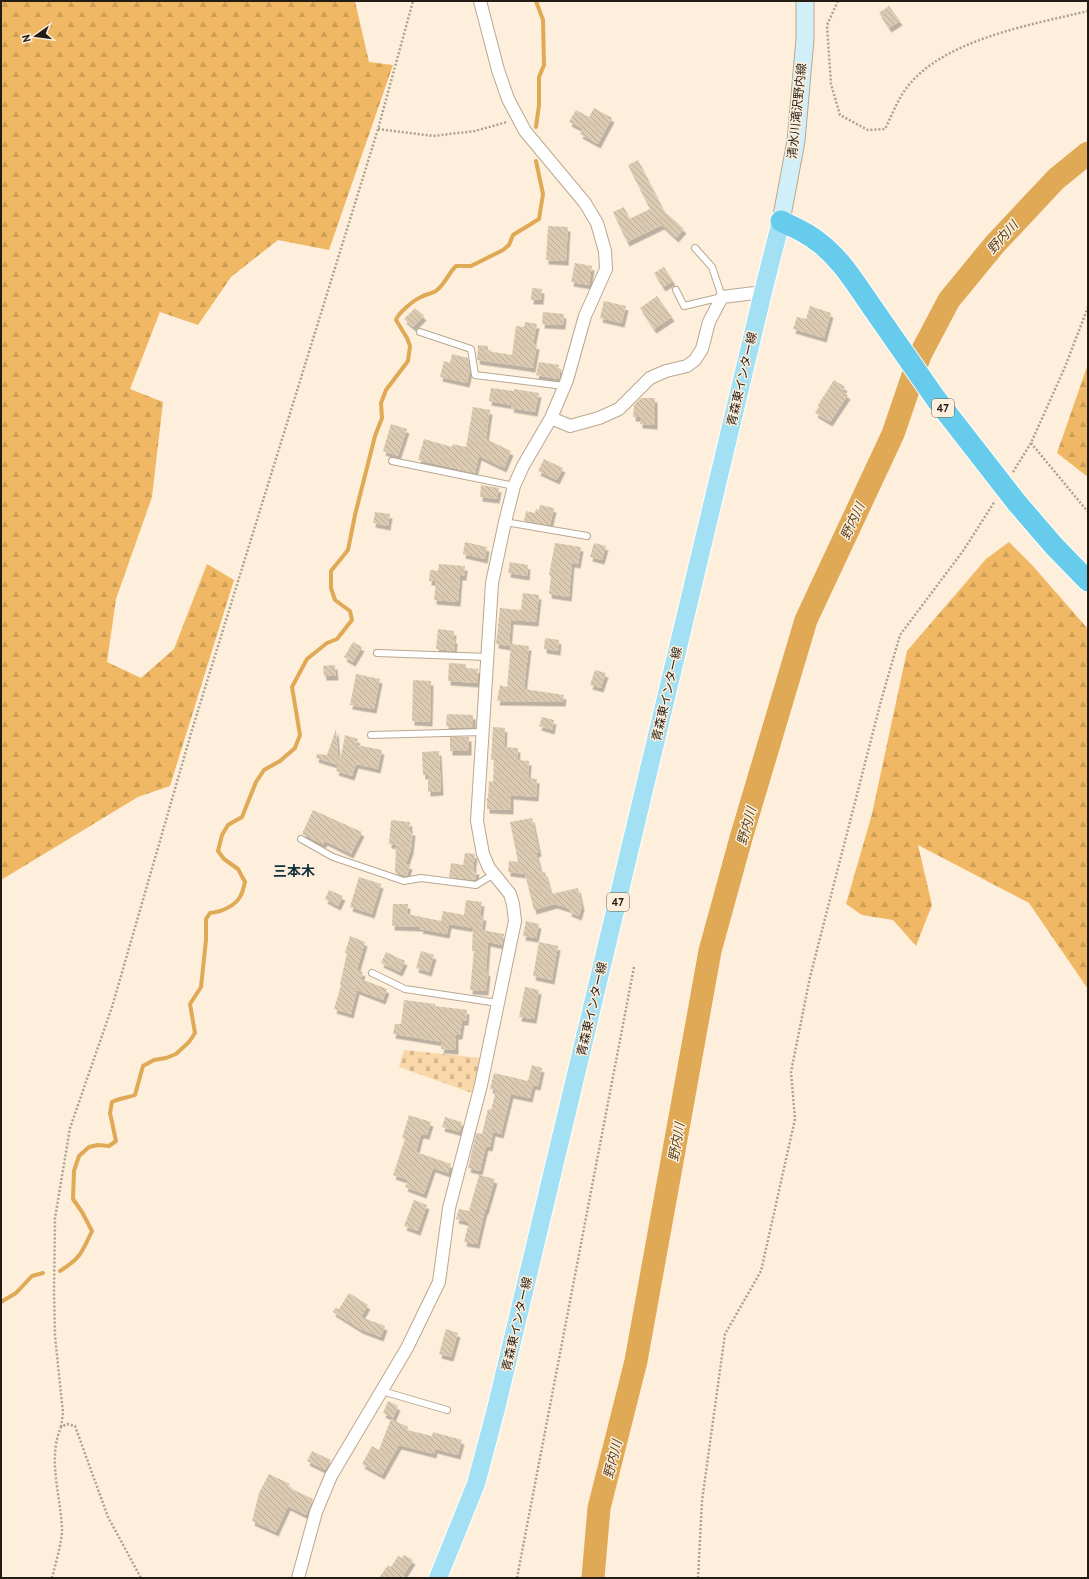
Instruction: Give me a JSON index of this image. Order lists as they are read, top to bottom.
{
  "streets": {
    "highway": ["47"],
    "main road": ["清水川滝沢野内線", "青森東インター線"]
  },
  "crossings": [
    ["清水川滝沢野内線", "青森東インター線"],
    ["清水川滝沢野内線", "47"],
    ["青森東インター線", "47"]
  ],
  "districts": ["三本木"],
  "water": ["野内川"],
  "north": "left"
}
